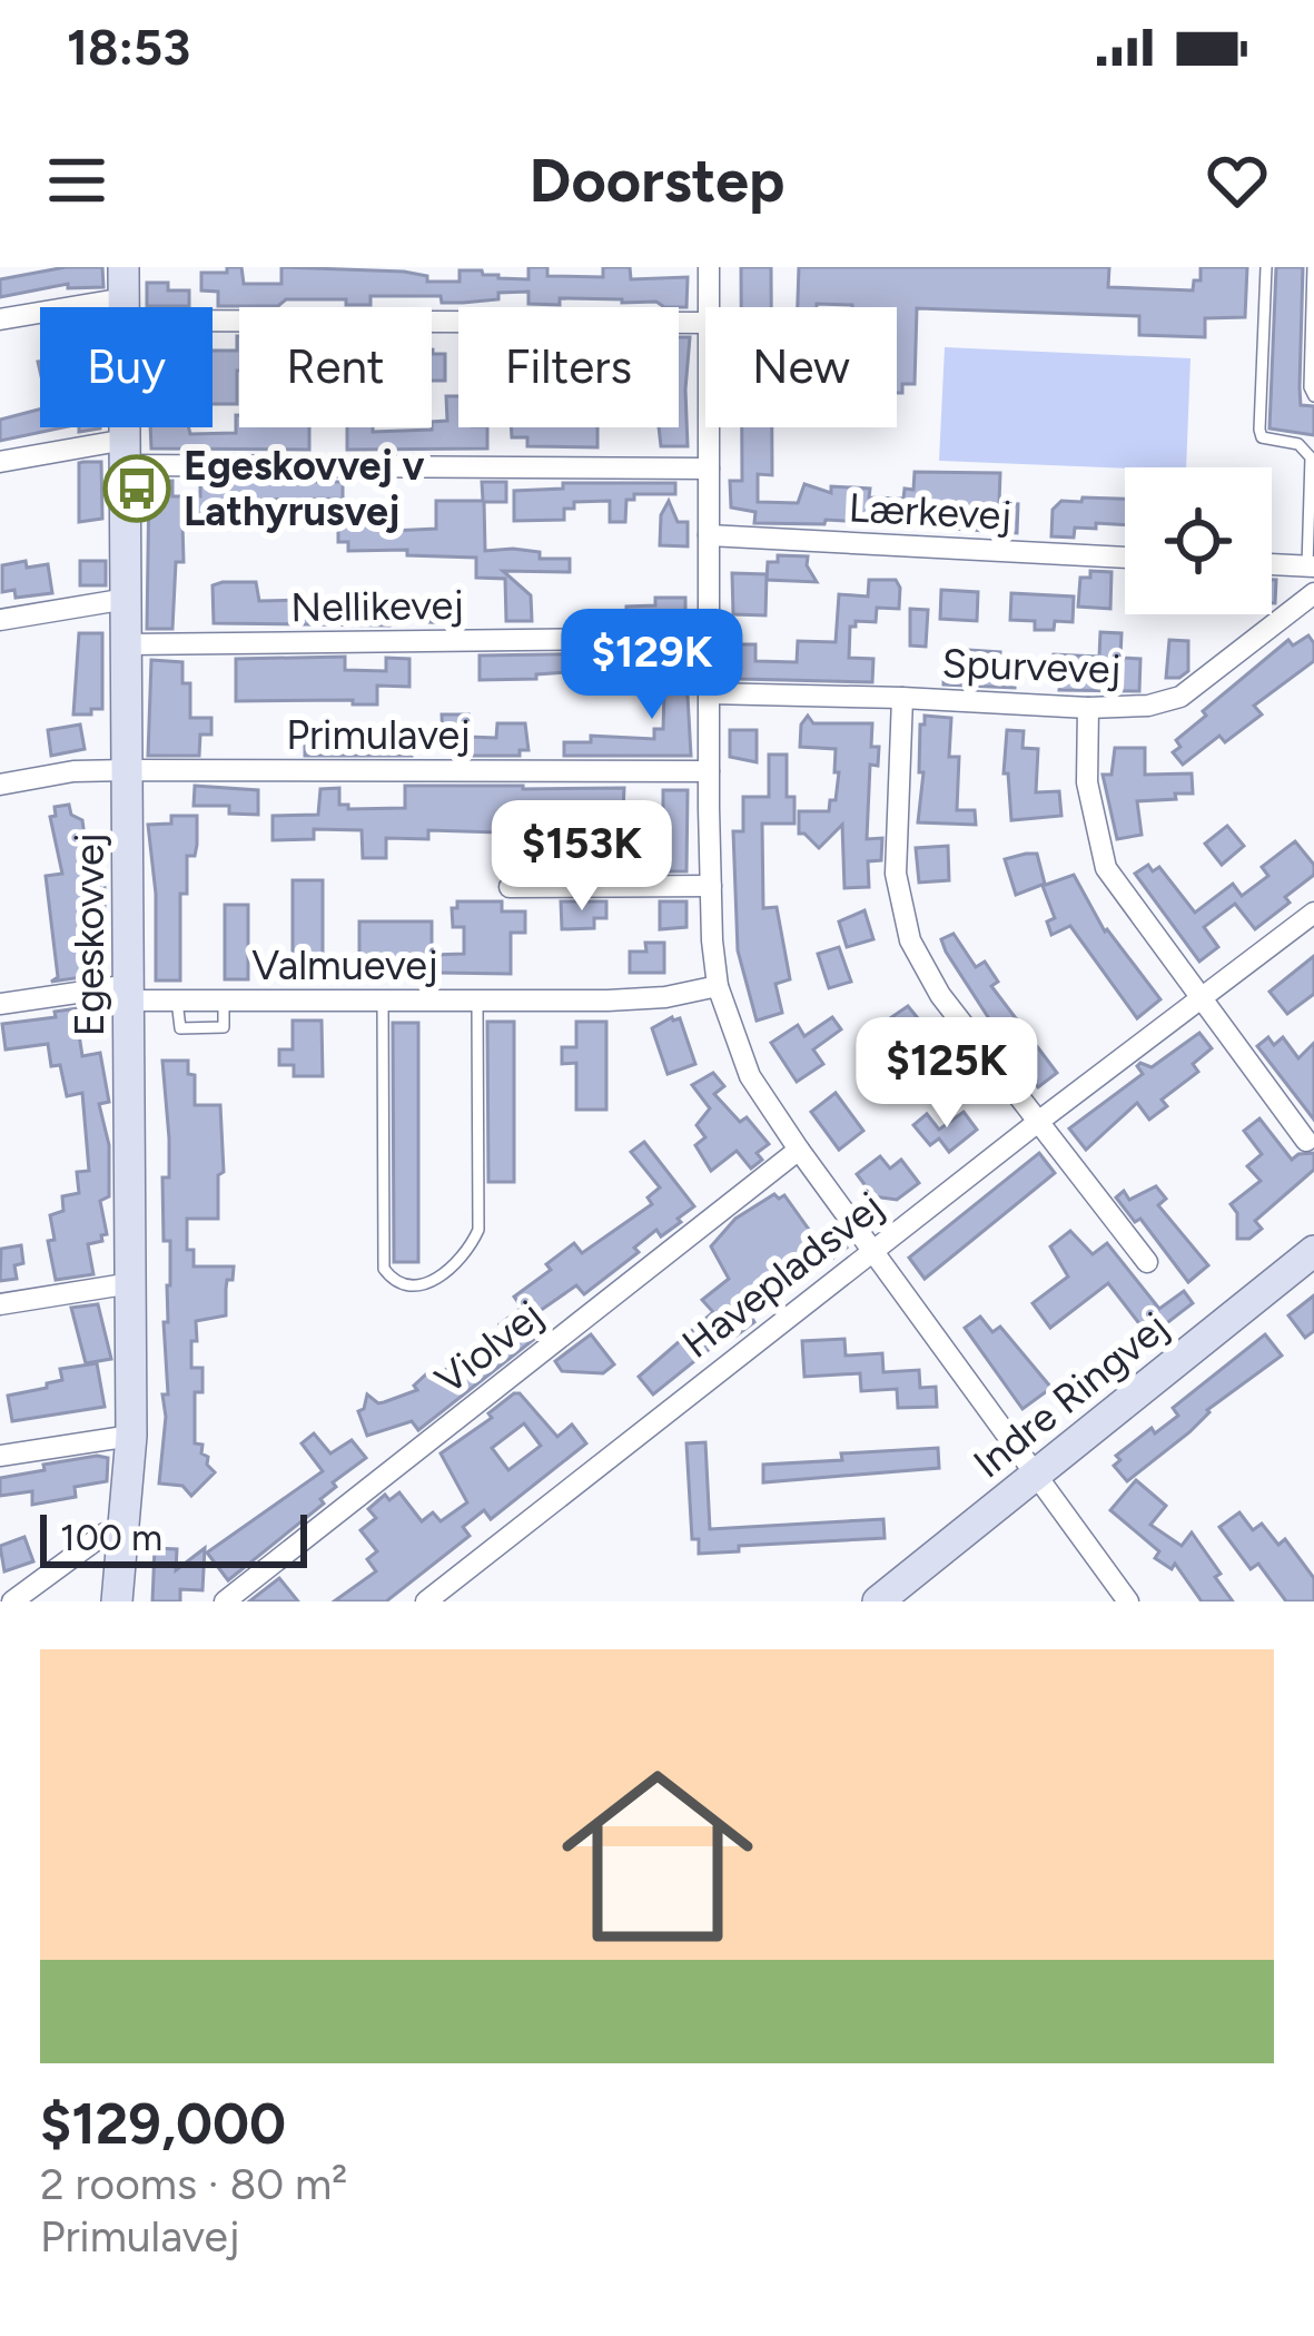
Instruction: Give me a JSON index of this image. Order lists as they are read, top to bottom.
{
  "streets": {
    "street": [
      "Lærkevej",
      "Nellikevej",
      "Spurvevej",
      "Primulavej",
      "Egeskovvej",
      "Valmuevej",
      "Havepladsvej",
      "Violvej",
      "Indre Ringvej"
    ]
  },
  "crossings": [
    ["Nellikevej", "Egeskovvej"],
    ["Primulavej", "Egeskovvej"],
    ["Egeskovvej", "Valmuevej"]
  ],
  "places": {
    "bus stop": ["Egeskovvej v Lathyrusvej"]
  },
  "scale_bar": "100 m",
  "page": {
    "status": "18:53",
    "header": "Doorstep",
    "chip": [
      "Buy",
      "Rent",
      "Filters",
      "New"
    ],
    "price": ["$129K", "$153K", "$125K"],
    "scale": "100 m",
    "list": [
      {
        "name": "$129,000",
        "note": "2 rooms · 80 m² · Primulavej"
      }
    ]
  }
}
